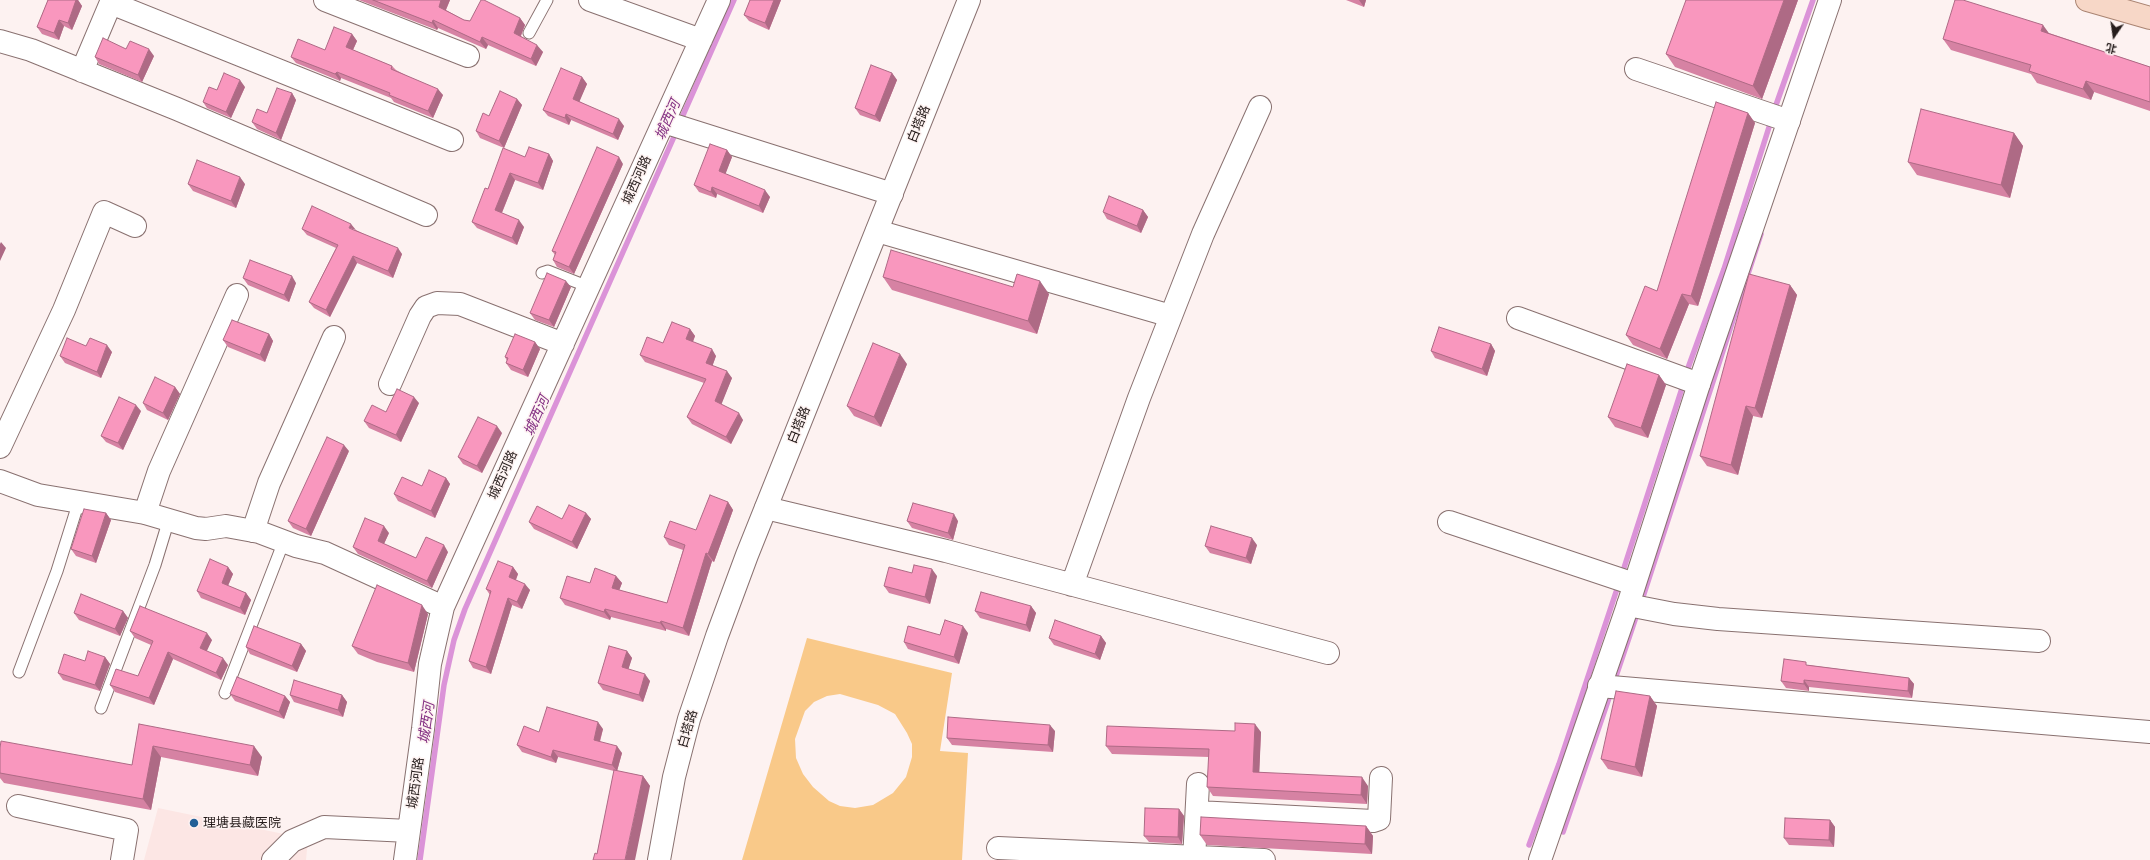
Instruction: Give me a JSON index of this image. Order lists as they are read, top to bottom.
{
  "streets": {
    "street": ["白塔路", "城西河路"]
  },
  "water": ["城西河"],
  "places": ["理塘县藏医院"],
  "north": "bottom"
}
